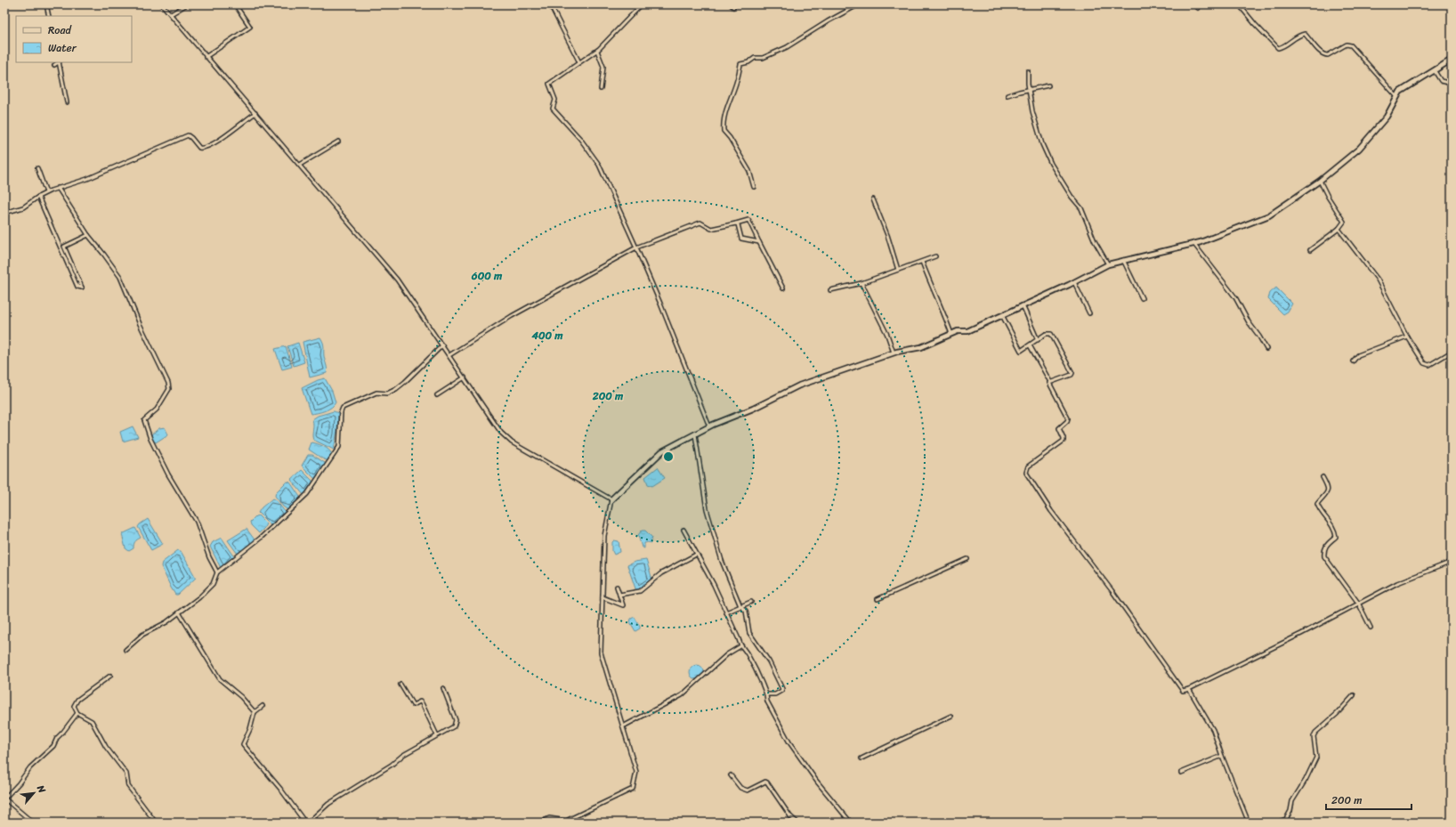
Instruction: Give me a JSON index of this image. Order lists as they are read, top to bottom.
{
  "legend": ["Road", "Water"],
  "scale_bar": "200 m",
  "north": "top right",
  "rings": ["600 m", "400 m", "200 m"]
}
